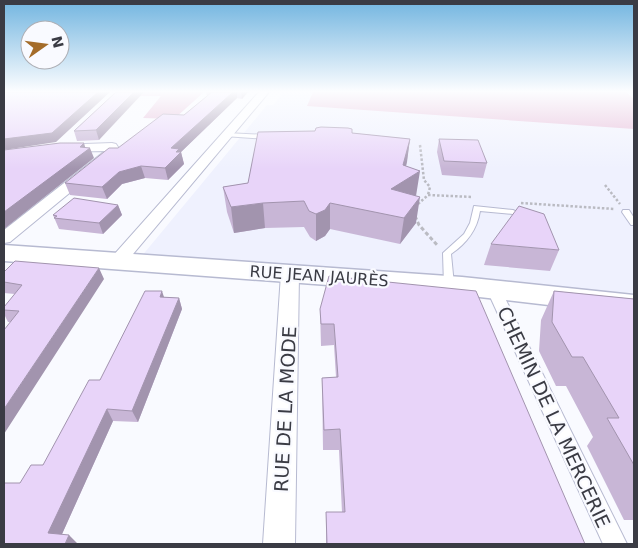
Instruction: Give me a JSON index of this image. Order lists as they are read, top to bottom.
{
  "streets": {
    "main road": ["RUE JEAN JAURÈS"],
    "street": ["RUE DE LA MODE", "CHEMIN DE LA MERCERIE"]
  },
  "crossings": [
    ["RUE JEAN JAURÈS", "RUE DE LA MODE"],
    ["RUE JEAN JAURÈS", "CHEMIN DE LA MERCERIE"]
  ],
  "north": "right"
}
